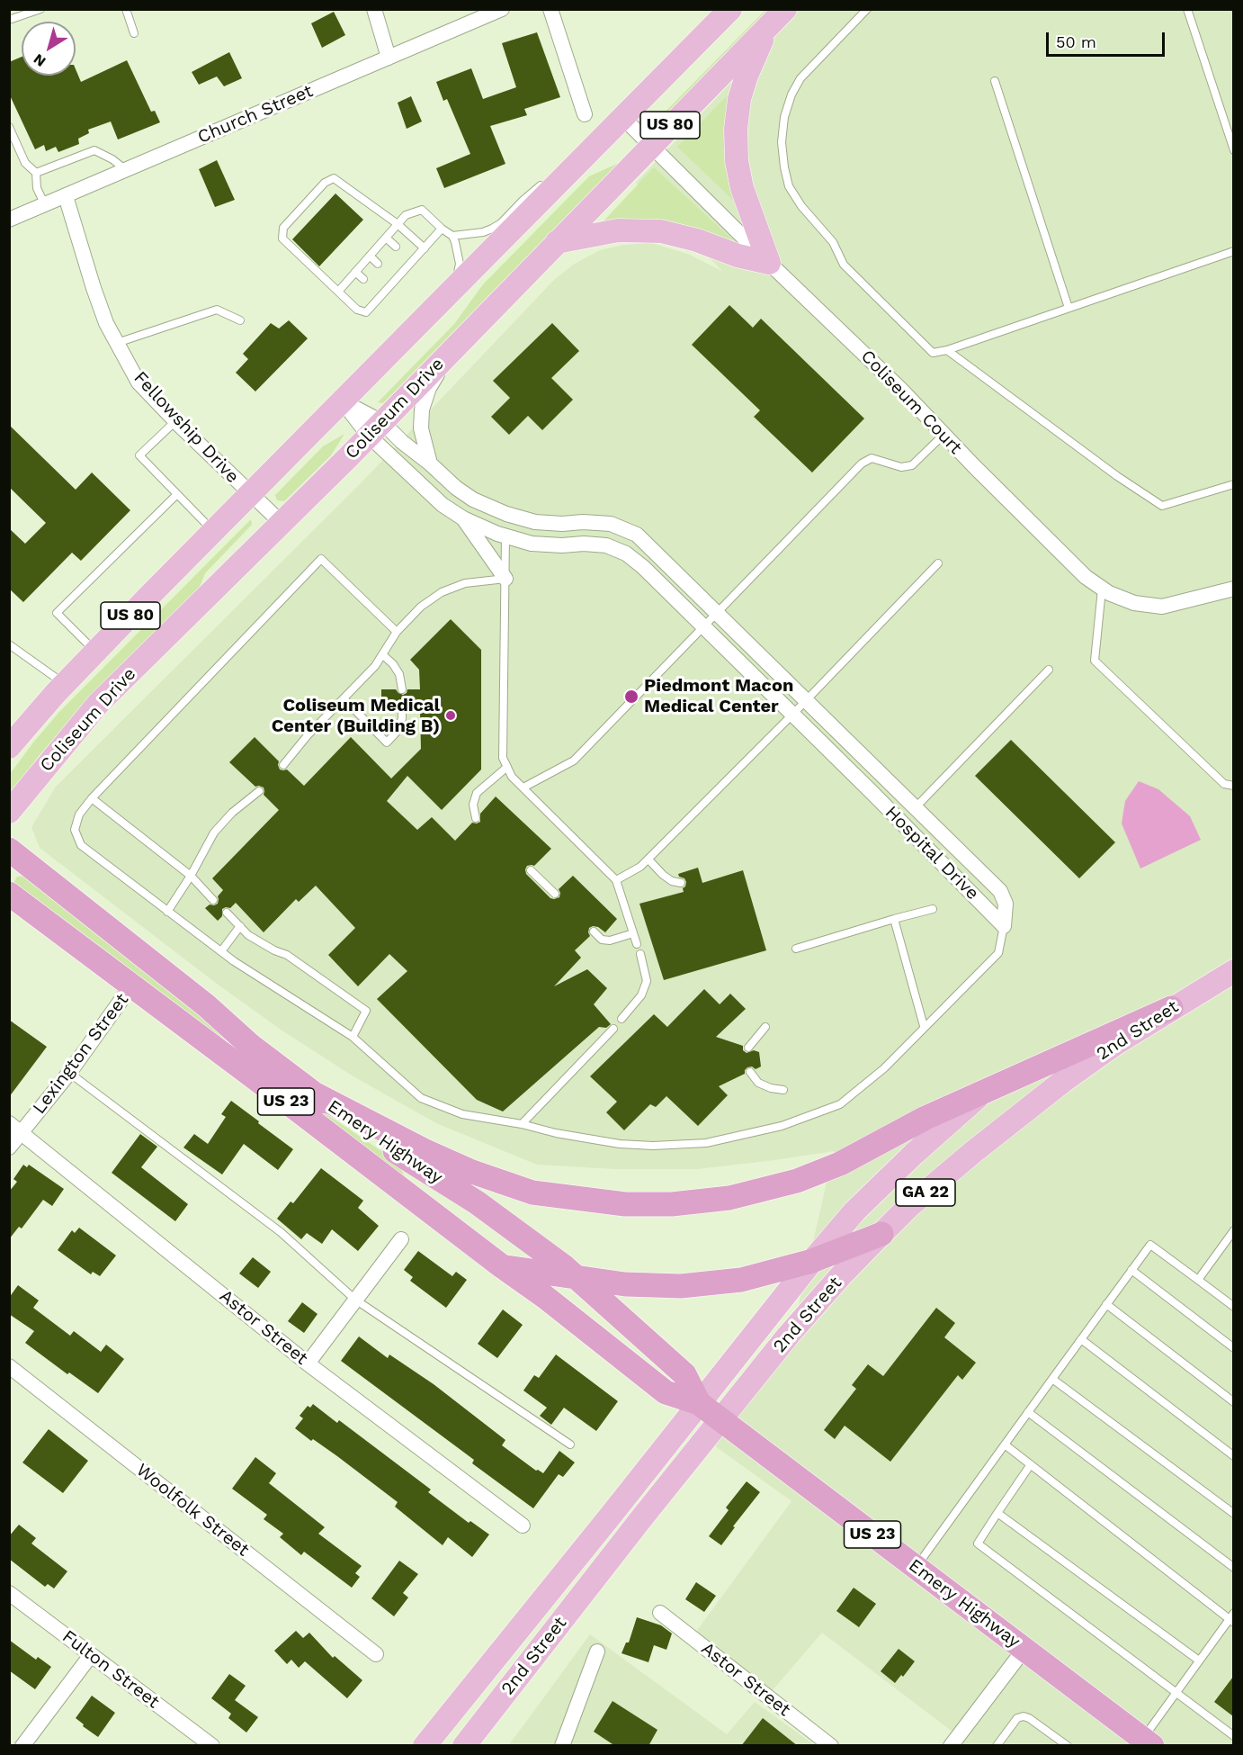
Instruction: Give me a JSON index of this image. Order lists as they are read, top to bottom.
{
  "streets": {
    "highway": ["US 23", "Emery Highway"],
    "main road": [
      "US 80",
      "Coliseum Drive",
      "2nd Street",
      "GA 22"
    ],
    "street": [
      "Church Street",
      "Coliseum Court",
      "Fellowship Drive",
      "Hospital Drive",
      "Lexington Street",
      "Astor Street",
      "Woolfolk Street",
      "Fulton Street"
    ]
  },
  "crossings": [
    ["Church Street", "Fellowship Drive"],
    ["US 80", "Coliseum Court"],
    ["US 80", "Fellowship Drive"],
    ["US 80", "Hospital Drive"],
    ["Coliseum Court", "Coliseum Drive"],
    ["Coliseum Drive", "Fellowship Drive"],
    ["Coliseum Drive", "Hospital Drive"],
    ["2nd Street", "Emery Highway"],
    ["Lexington Street", "Emery Highway"],
    ["Lexington Street", "Astor Street"]
  ],
  "places": ["Piedmont Macon Medical Center", "Coliseum Medical Center (Building B)"],
  "scale_bar": "50 m",
  "north": "bottom left"
}
